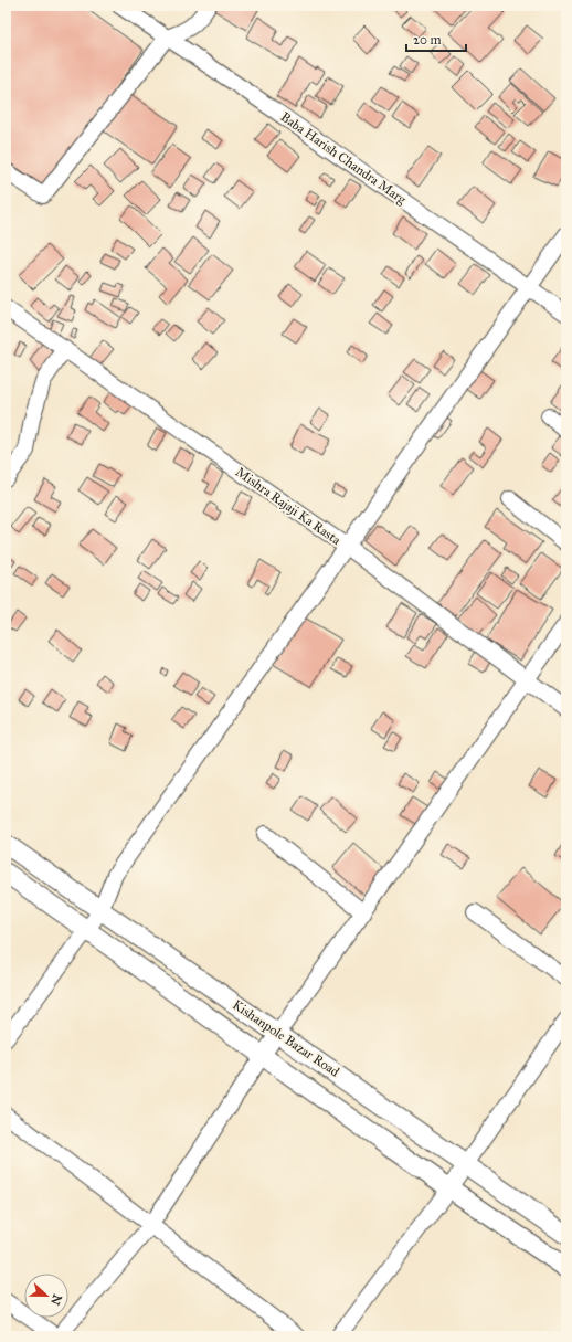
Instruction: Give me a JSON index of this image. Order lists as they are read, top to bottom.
{
  "streets": {
    "street": ["Baba Harish Chandra Marg", "Mishra Rajaji Ka Rasta", "Kishanpole Bazar Road"]
  },
  "scale_bar": "20 m",
  "north": "right"
}
